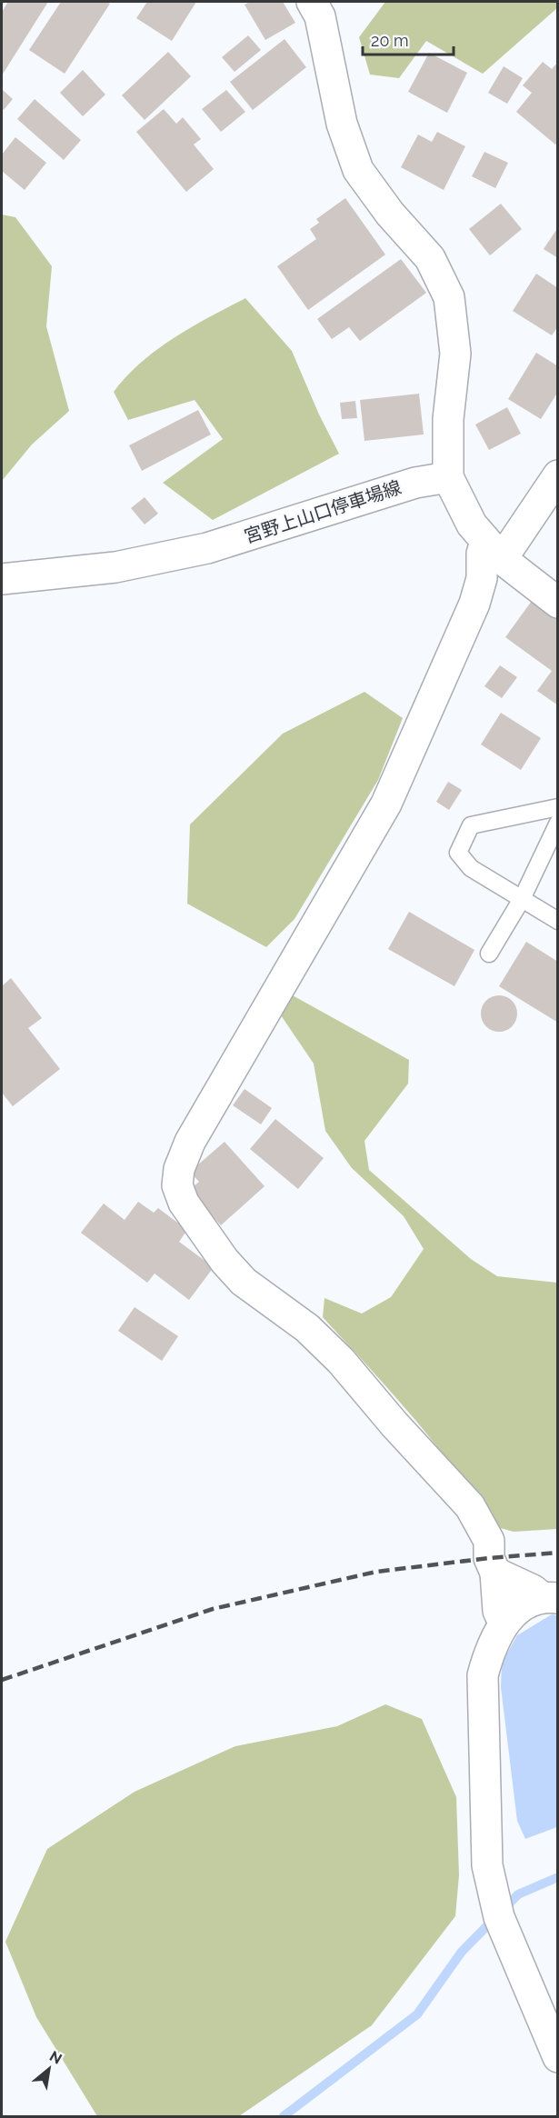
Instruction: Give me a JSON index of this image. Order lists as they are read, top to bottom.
{
  "streets": {
    "street": ["宮野上山口停車場線"]
  },
  "scale_bar": "20 m",
  "north": "top right"
}
